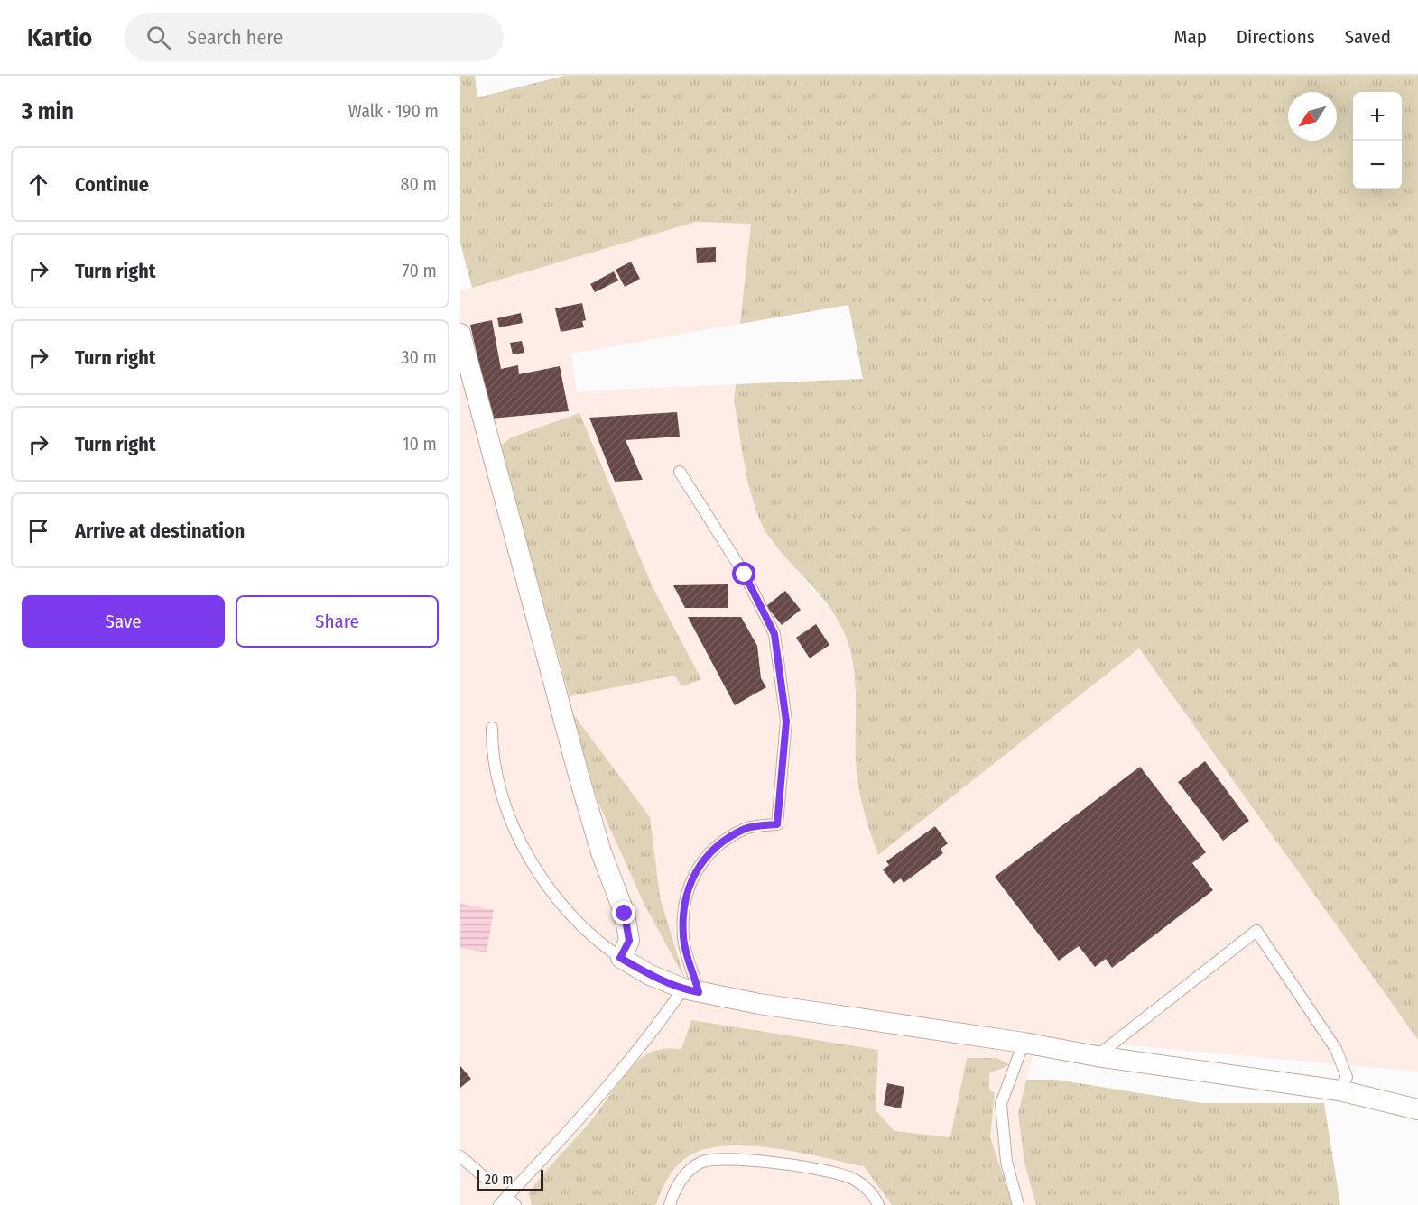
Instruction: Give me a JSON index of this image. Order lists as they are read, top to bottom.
{
  "scale_bar": "20 m",
  "north": "bottom left",
  "page": {
    "header": "Kartio",
    "search": "Search here",
    "nav": ["Map", "Directions", "Saved"],
    "heading": ["3 min", "Walk · 190 m"],
    "map_buttons": ["+", "−"],
    "list": [
      ["Continue", "80 m"],
      ["Turn right", "70 m"],
      ["Turn right", "30 m"],
      ["Turn right", "10 m"],
      "Arrive at destination"
    ],
    "buttons": ["Save", "Share"],
    "scale": "20 m"
  }
}
